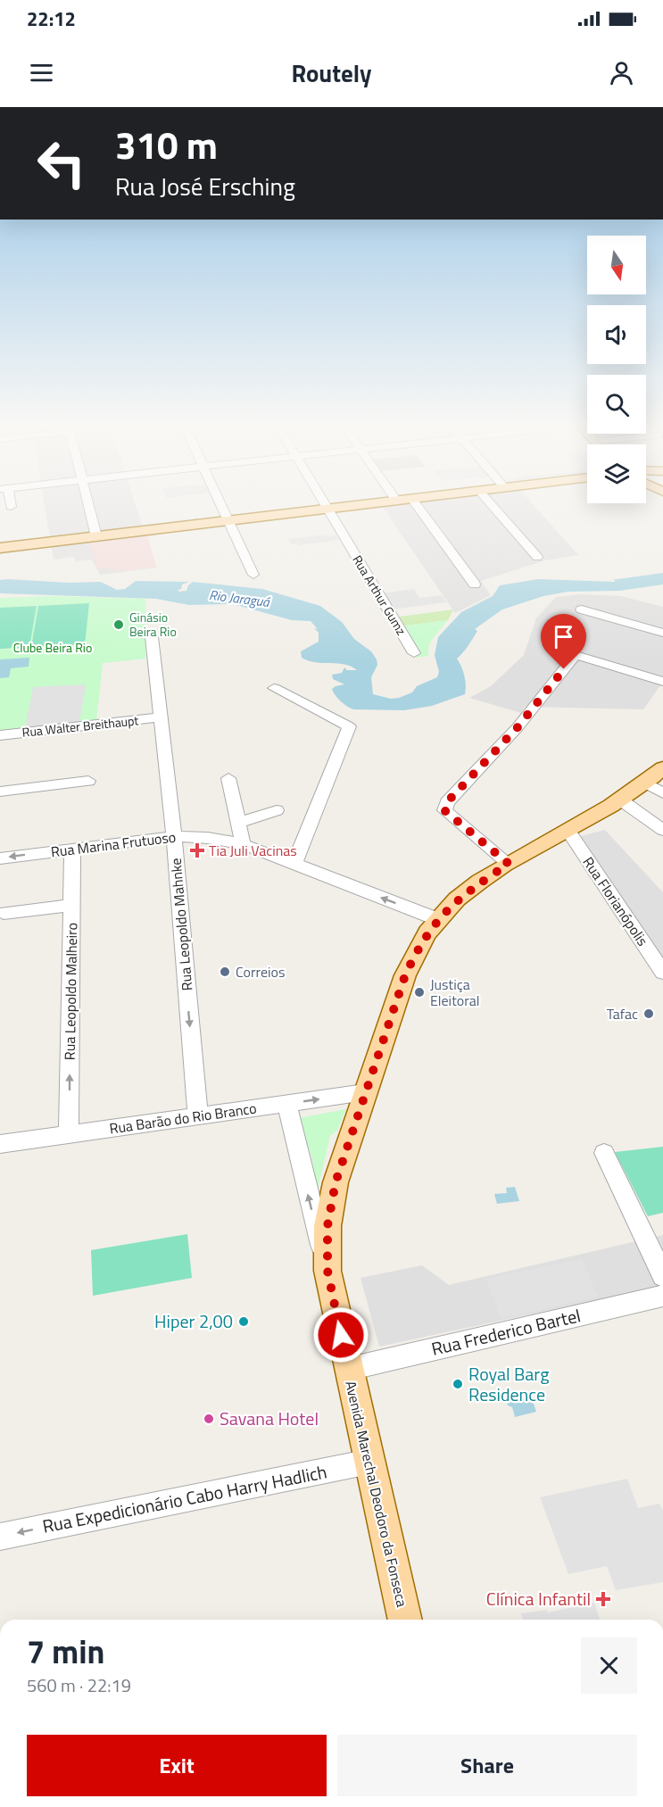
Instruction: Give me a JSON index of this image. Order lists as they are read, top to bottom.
{
  "streets": {
    "main road": ["Avenida Marechal Deodoro da Fonseca"],
    "street": [
      "Rua Arthur Gumz",
      "Rua Walter Breithaupt",
      "Rua Marina Frutuoso",
      "Rua Florianópolis",
      "Rua Leopoldo Mahnke",
      "Rua Leopoldo Malheiro",
      "Rua Barão do Rio Branco",
      "Rua Frederico Bartel",
      "Rua Expedicionário Cabo Harry Hadlich"
    ]
  },
  "crossings": [
    ["Rua Walter Breithaupt", "Rua Leopoldo Mahnke"],
    ["Rua Marina Frutuoso", "Rua Leopoldo Mahnke"],
    ["Rua Marina Frutuoso", "Rua Leopoldo Malheiro"],
    ["Rua Marina Frutuoso", "Avenida Marechal Deodoro da Fonseca"],
    ["Rua Florianópolis", "Avenida Marechal Deodoro da Fonseca"],
    ["Rua Leopoldo Mahnke", "Rua Barão do Rio Branco"],
    ["Rua Leopoldo Malheiro", "Rua Barão do Rio Branco"],
    ["Rua Barão do Rio Branco", "Avenida Marechal Deodoro da Fonseca"],
    ["Rua Frederico Bartel", "Avenida Marechal Deodoro da Fonseca"],
    ["Avenida Marechal Deodoro da Fonseca", "Rua Expedicionário Cabo Harry Hadlich"]
  ],
  "one_way": ["Rua Leopoldo Mahnke", "Rua Leopoldo Malheiro", "Rua Expedicionário Cabo Harry Hadlich"],
  "water": ["Rio Jaraguá"],
  "parks": ["Clube Beira Rio"],
  "places": {
    "other": [
      "Ginásio Beira Rio",
      "Correios",
      "Justiça Eleitoral",
      "Tafac",
      "Hiper 2,00",
      "Royal Barg Residence",
      "Savana Hotel"
    ],
    "health": ["Tia Juli Vacinas", "Clínica Infantil"]
  },
  "north": "bottom",
  "page": {
    "status": "22:12",
    "header": "Routely",
    "turn": ["310 m", "Rua José Ersching"],
    "heading": ["7 min", "560 m · 22:19"],
    "buttons": ["Exit", "Share"]
  }
}
